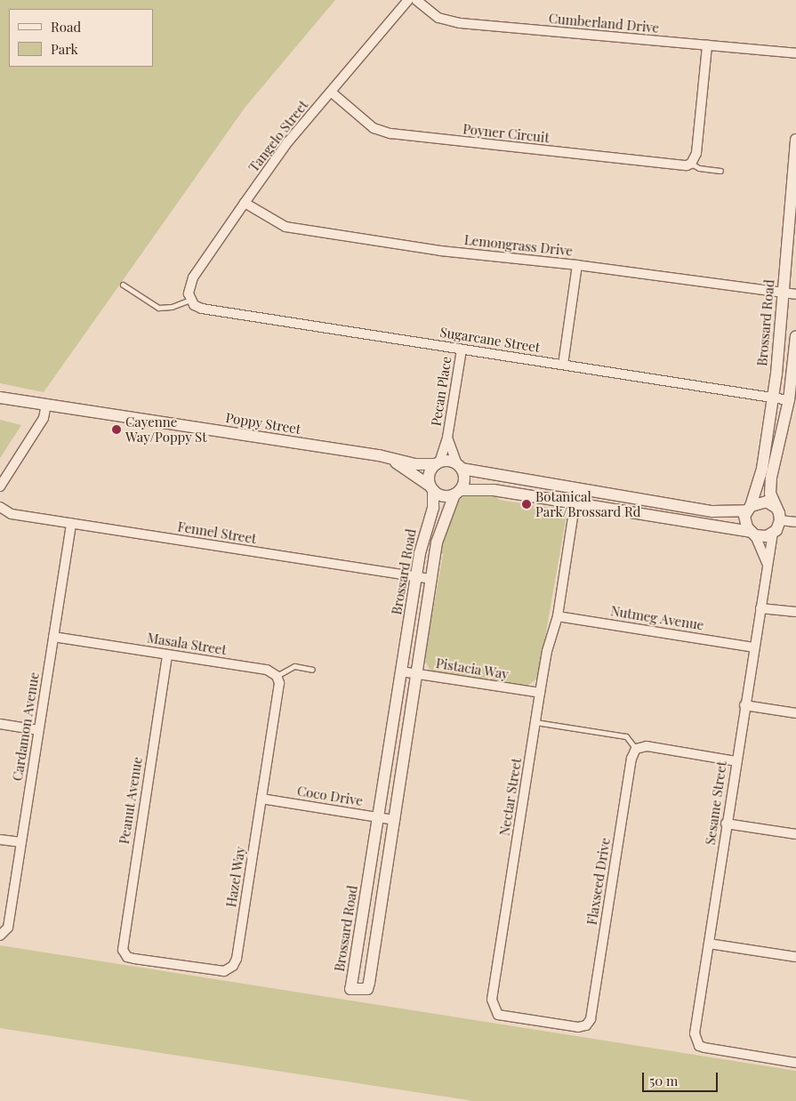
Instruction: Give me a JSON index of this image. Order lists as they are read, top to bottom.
{
  "streets": {
    "street": [
      "Cumberland Drive",
      "Poyner Circuit",
      "Tangelo Street",
      "Lemongrass Drive",
      "Brossard Road",
      "Sugarcane Street",
      "Pecan Place",
      "Poppy Street",
      "Fennel Street",
      "Nutmeg Avenue",
      "Masala Street",
      "Pistacia Way",
      "Cardamon Avenue",
      "Coco Drive",
      "Nectar Street",
      "Peanut Avenue",
      "Sesame Street",
      "Hazel Way",
      "Flaxseed Drive"
    ]
  },
  "crossings": [
    ["Poyner Circuit", "Tangelo Street"],
    ["Tangelo Street", "Lemongrass Drive"],
    ["Tangelo Street", "Sugarcane Street"],
    ["Lemongrass Drive", "Brossard Road"],
    ["Brossard Road", "Sugarcane Street"],
    ["Brossard Road", "Pecan Place"],
    ["Brossard Road", "Poppy Street"],
    ["Brossard Road", "Fennel Street"],
    ["Brossard Road", "Pistacia Way"],
    ["Brossard Road", "Coco Drive"],
    ["Brossard Road", "Sesame Street"],
    ["Sugarcane Street", "Pecan Place"],
    ["Pecan Place", "Poppy Street"],
    ["Fennel Street", "Cardamon Avenue"],
    ["Nutmeg Avenue", "Nectar Street"],
    ["Nutmeg Avenue", "Sesame Street"],
    ["Masala Street", "Cardamon Avenue"],
    ["Masala Street", "Peanut Avenue"],
    ["Masala Street", "Hazel Way"],
    ["Pistacia Way", "Nectar Street"],
    ["Coco Drive", "Hazel Way"],
    ["Nectar Street", "Flaxseed Drive"],
    ["Peanut Avenue", "Hazel Way"]
  ],
  "places": ["Cayenne Way/Poppy St", "Botanical Park/Brossard Rd"],
  "legend": ["Road", "Park"],
  "scale_bar": "50 m"
}
